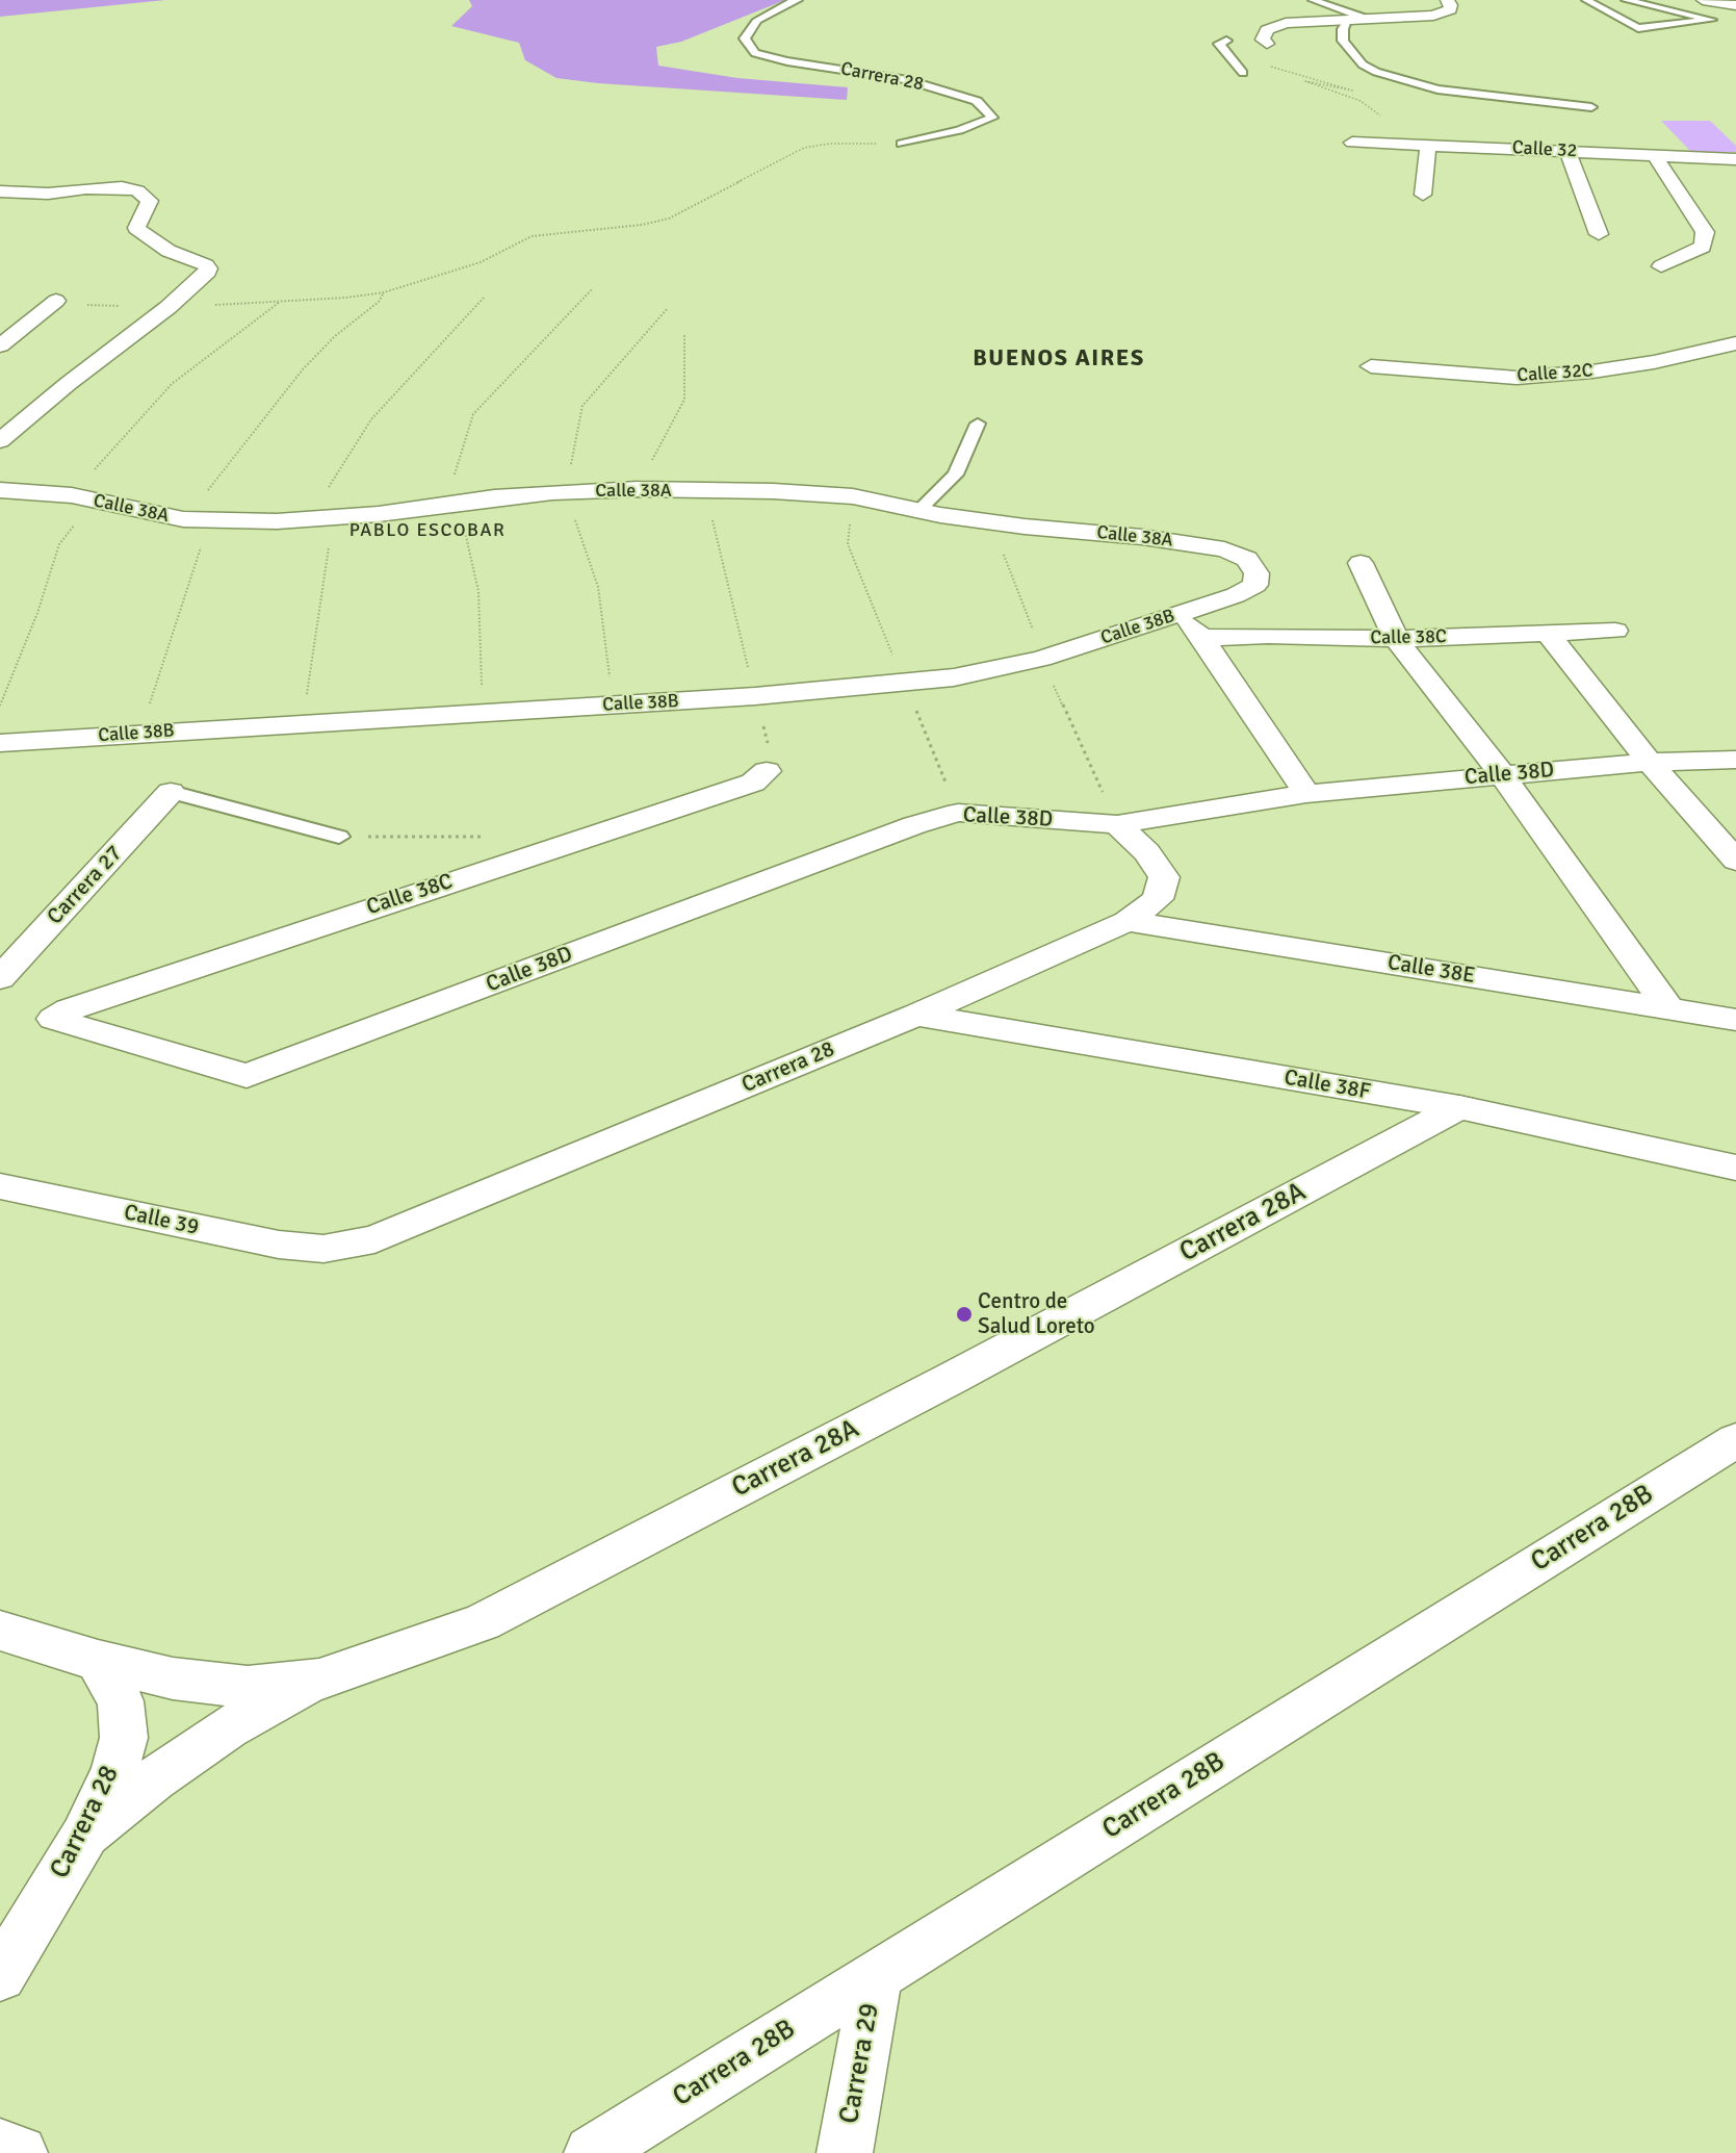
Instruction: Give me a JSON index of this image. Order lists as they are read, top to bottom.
{
  "streets": {
    "street": [
      "Carrera 28",
      "Calle 32",
      "Calle 32C",
      "Calle 38A",
      "Calle 38B",
      "Calle 38C",
      "Calle 38D",
      "Carrera 27",
      "Calle 38E",
      "Calle 38F",
      "Calle 39",
      "Carrera 28A",
      "Carrera 28B",
      "Carrera 29"
    ]
  },
  "crossings": [
    ["Carrera 28", "Calle 38D"],
    ["Carrera 28", "Calle 38E"],
    ["Carrera 28", "Calle 38F"],
    ["Carrera 28", "Calle 39"],
    ["Carrera 28", "Carrera 28A"],
    ["Calle 38A", "Calle 38B"],
    ["Calle 38C", "Calle 38D"],
    ["Calle 38F", "Carrera 28A"],
    ["Carrera 28B", "Carrera 29"]
  ],
  "districts": ["BUENOS AIRES", "PABLO ESCOBAR"],
  "places": ["Centro de Salud Loreto"]
}
